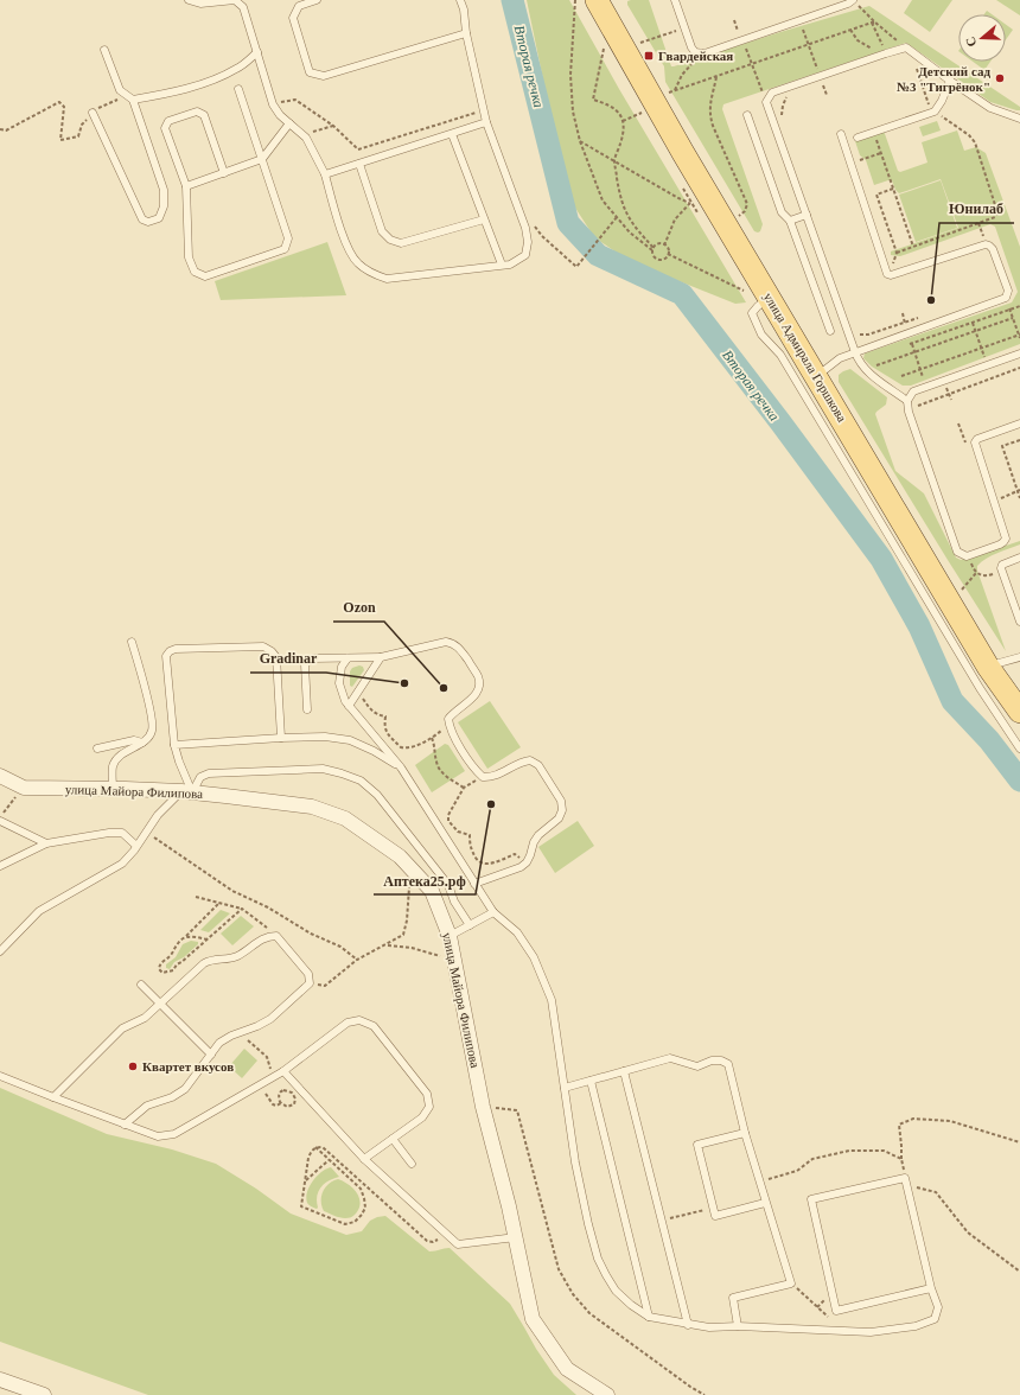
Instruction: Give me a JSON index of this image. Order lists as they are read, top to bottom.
{
  "streets": {
    "main road": ["улица Адмирала Горшкова"],
    "street": ["улица Майора Филипова"]
  },
  "water": ["Вторая речка"],
  "places": {
    "transit": ["Гвардейская"],
    "other": [
      "Детский сад №3 \"Тигрёнок\"",
      "Юнилаб",
      "Gradinar",
      "Ozon",
      "Аптека25.рф",
      "Квартет вкусов"
    ]
  },
  "north": "left"
}
